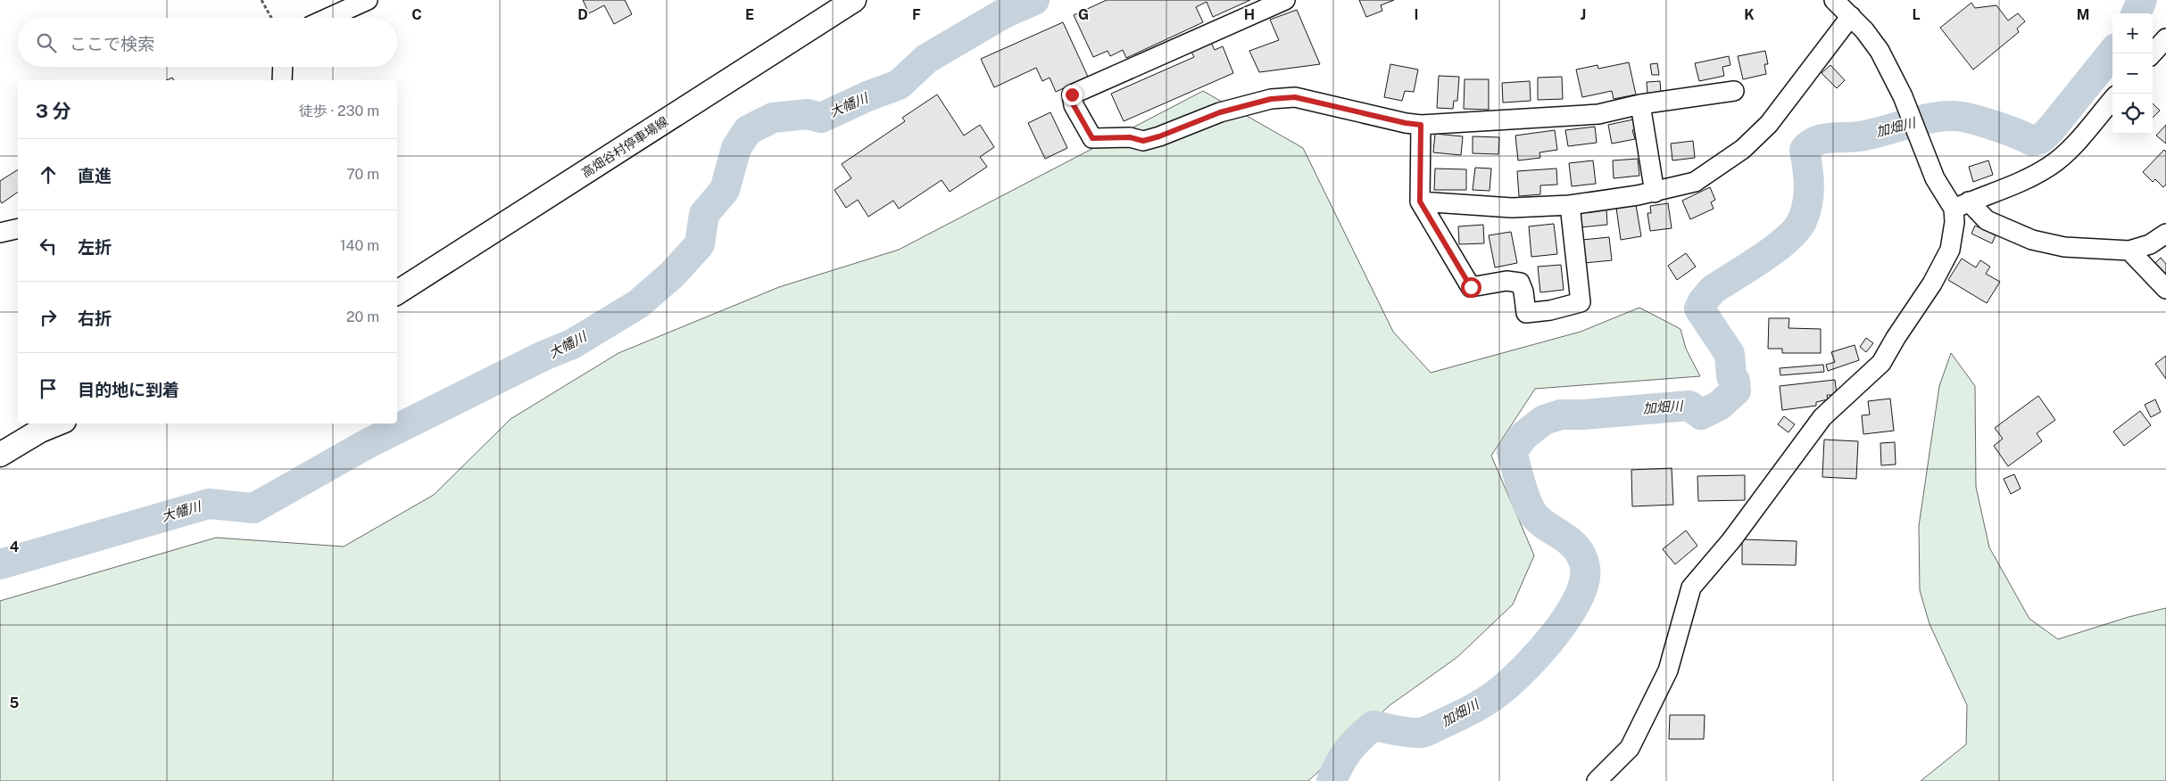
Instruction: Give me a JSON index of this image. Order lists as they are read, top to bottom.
{
  "streets": {
    "main road": ["高畑谷村停車場線"]
  },
  "water": ["大幡川", "加畑川"],
  "page": {
    "map_buttons": ["+", "−"],
    "search": "ここで検索",
    "heading": ["3 分", "徒歩 · 230 m"],
    "list": [
      ["直進", "70 m"],
      ["左折", "140 m"],
      ["右折", "20 m"],
      "目的地に到着"
    ]
  },
  "grid": {
    "columns": [
      "C",
      "D",
      "E",
      "F",
      "G",
      "H",
      "I",
      "J",
      "K",
      "L",
      "M"
    ],
    "rows": ["4", "5"]
  }
}
